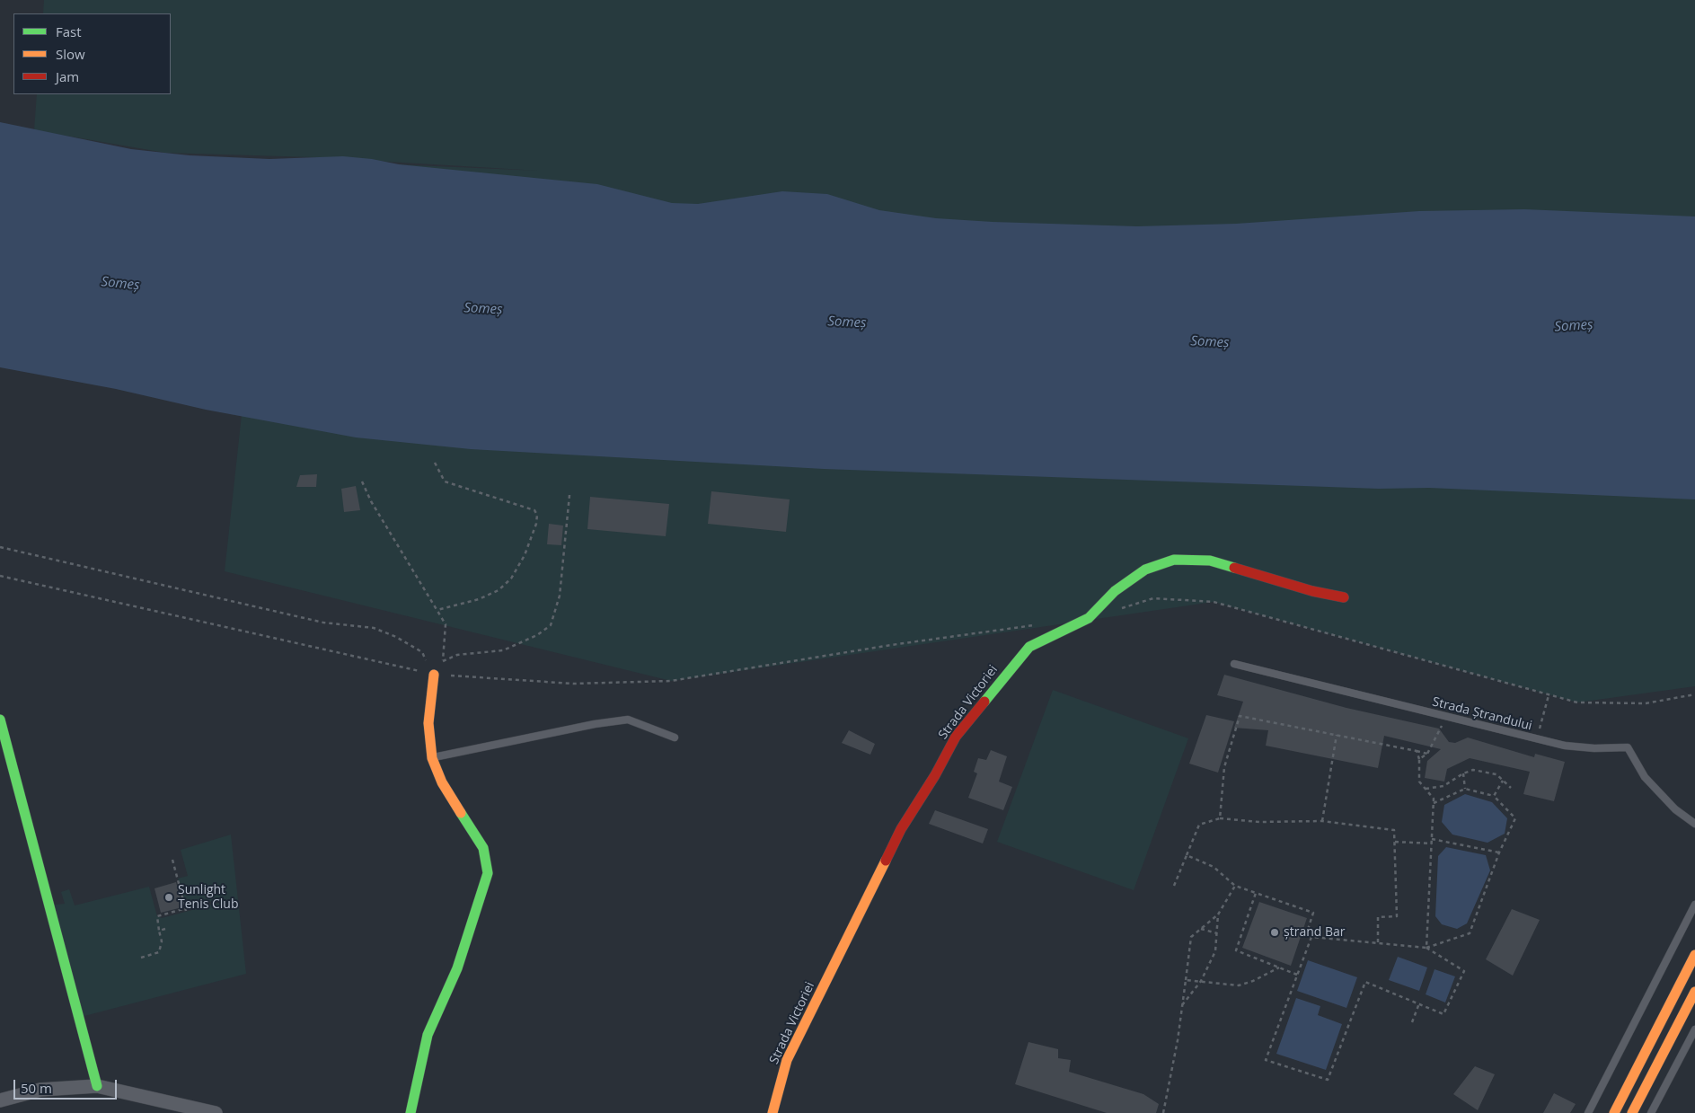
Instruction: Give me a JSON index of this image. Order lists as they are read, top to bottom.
{
  "streets": {
    "street": ["Strada Victoriei"],
    "lane": ["Strada Ștrandului"]
  },
  "water": ["Someș"],
  "places": ["Sunlight Tenis Club", "ștrand Bar"],
  "legend": ["Fast", "Slow", "Jam"],
  "scale_bar": "50 m"
}
